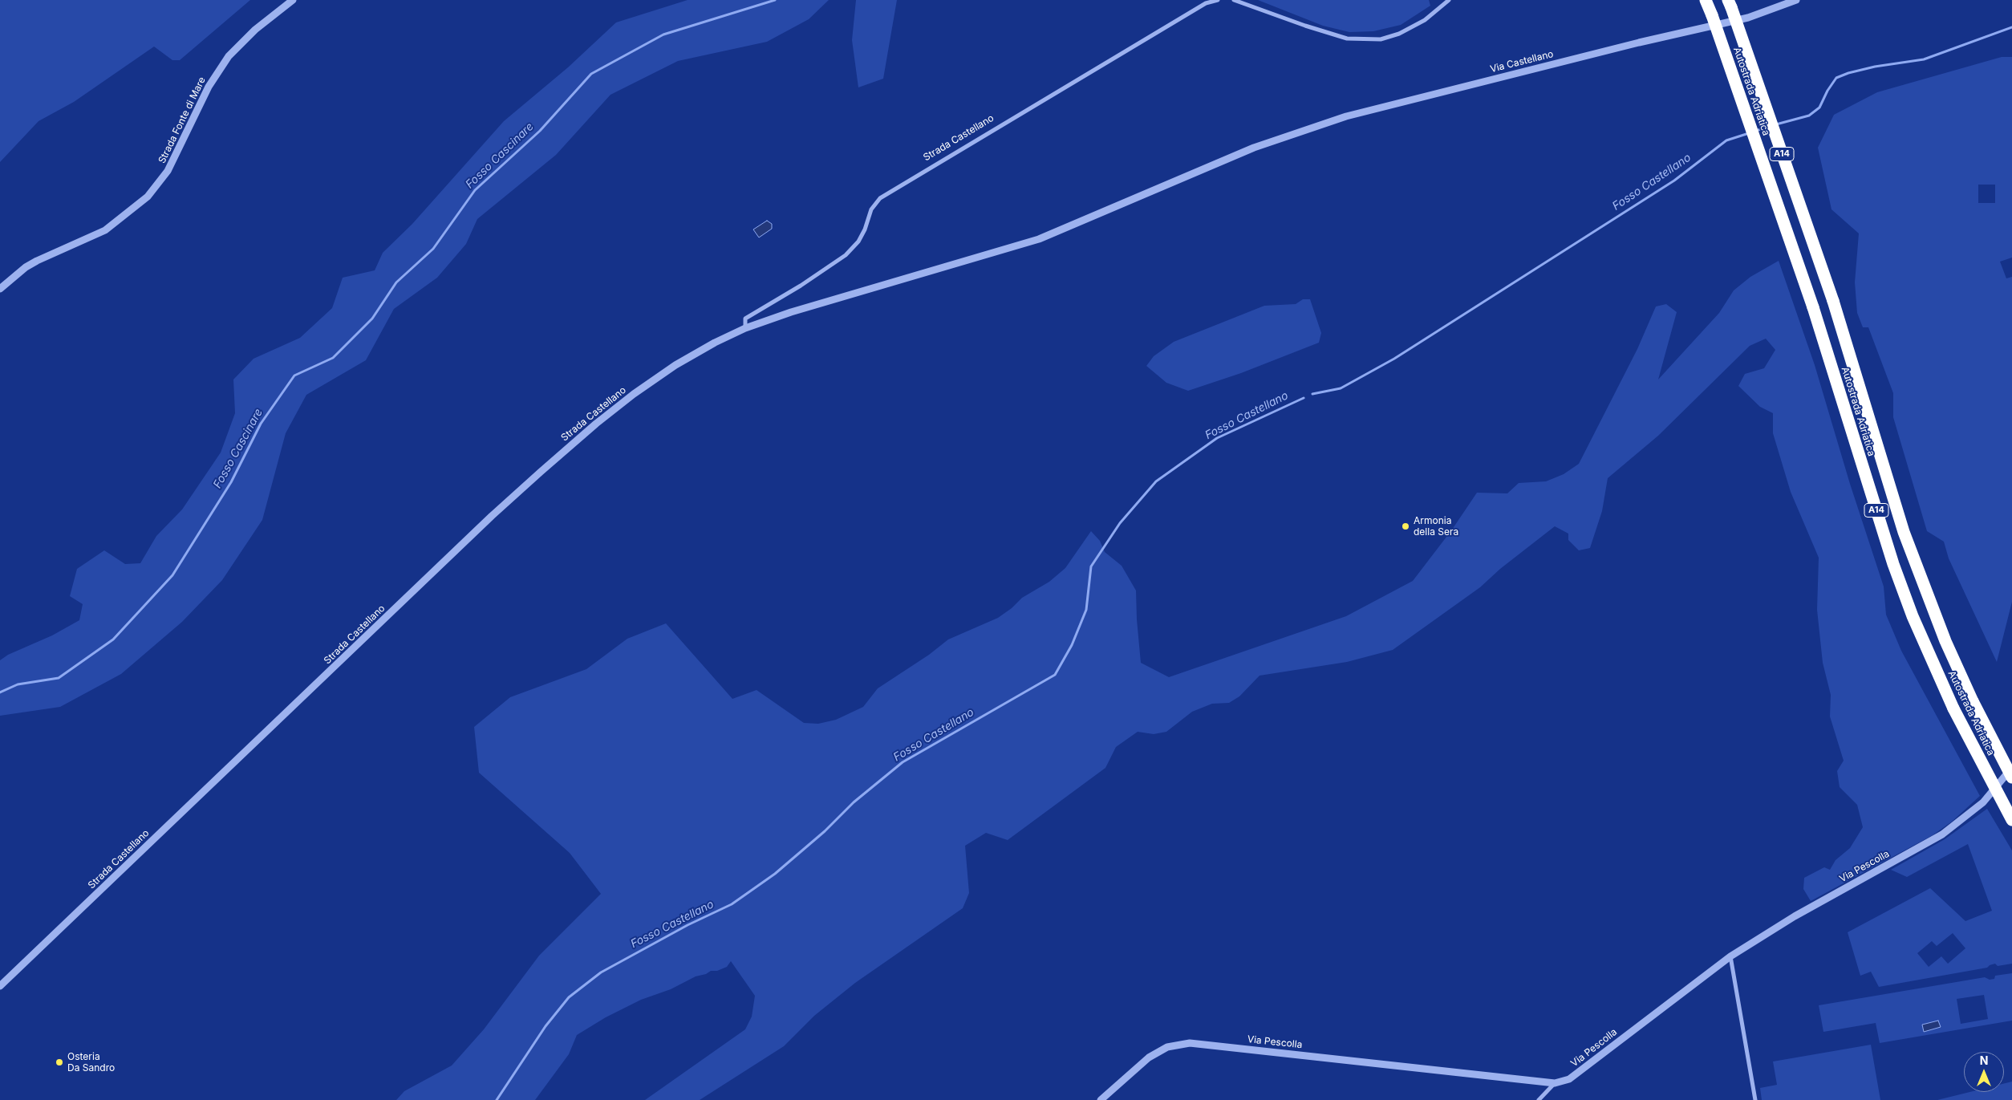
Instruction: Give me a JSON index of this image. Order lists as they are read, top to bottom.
{
  "streets": {
    "highway": ["Autostrada Adriatica", "A14"],
    "street": [
      "Via Castellano",
      "Strada Fonte di Mare",
      "Strada Castellano",
      "Via Pescolla"
    ]
  },
  "crossings": [
    ["Via Castellano", "Strada Castellano"]
  ],
  "water": ["Fosso Cascinare", "Fosso Castellano"],
  "places": ["Armonia della Sera", "Osteria Da Sandro"],
  "north": "top"
}
